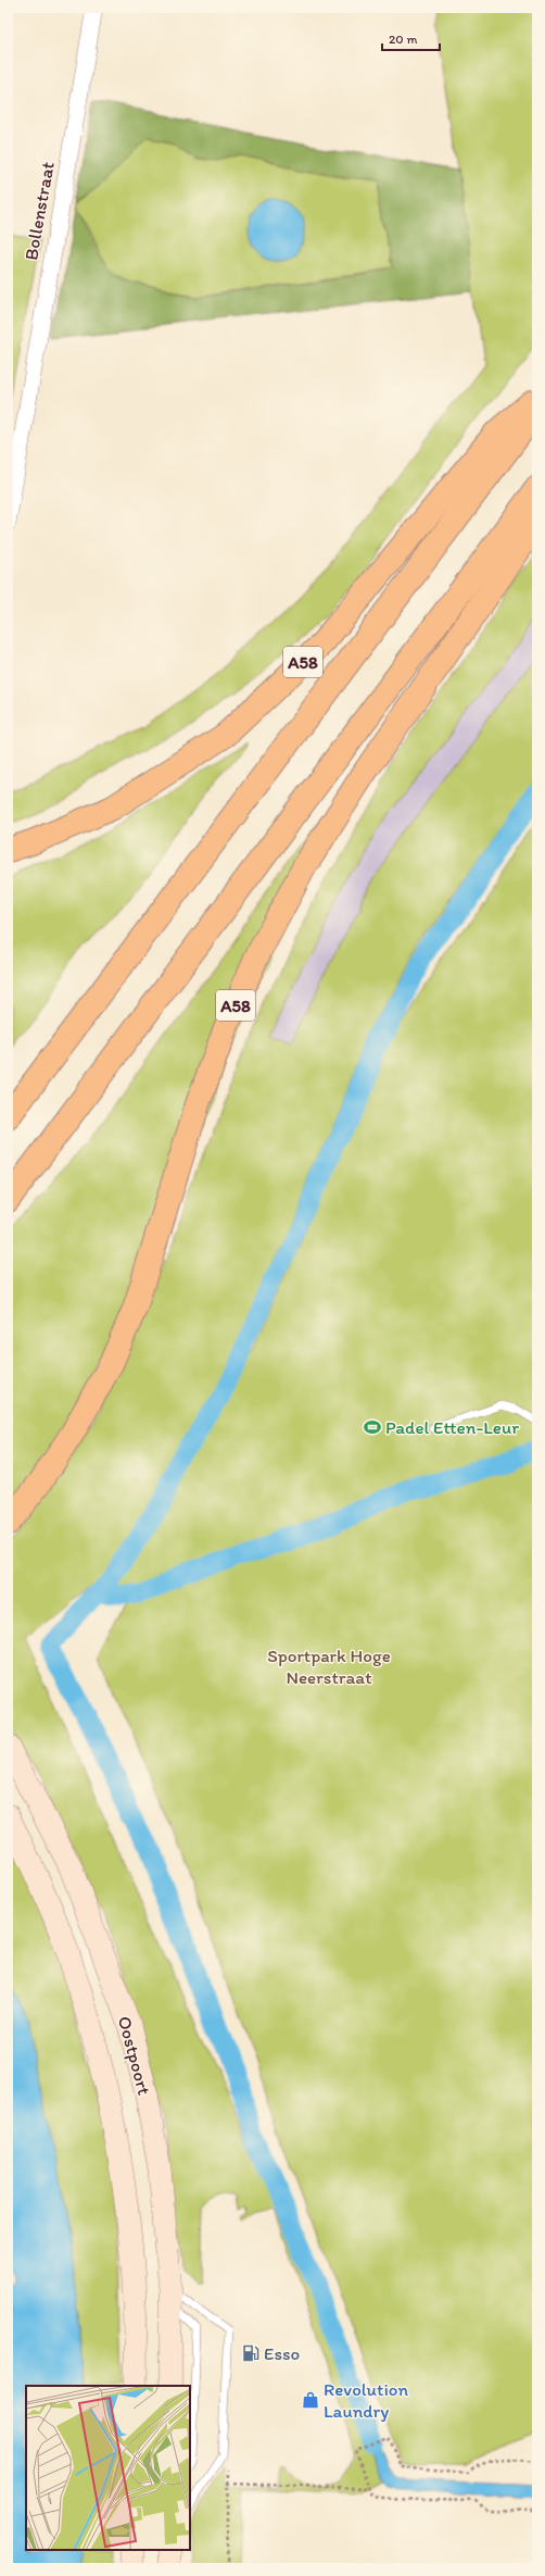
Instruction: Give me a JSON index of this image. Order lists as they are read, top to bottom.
{
  "streets": {
    "highway": ["A58"],
    "main road": ["Oostpoort"],
    "street": ["Bollenstraat"]
  },
  "parks": ["Sportpark Hoge Neerstraat"],
  "places": {
    "sports": ["Padel Etten-Leur"],
    "fuel station": ["Esso"],
    "shop": ["Revolution Laundry"]
  },
  "scale_bar": "20 m"
}
